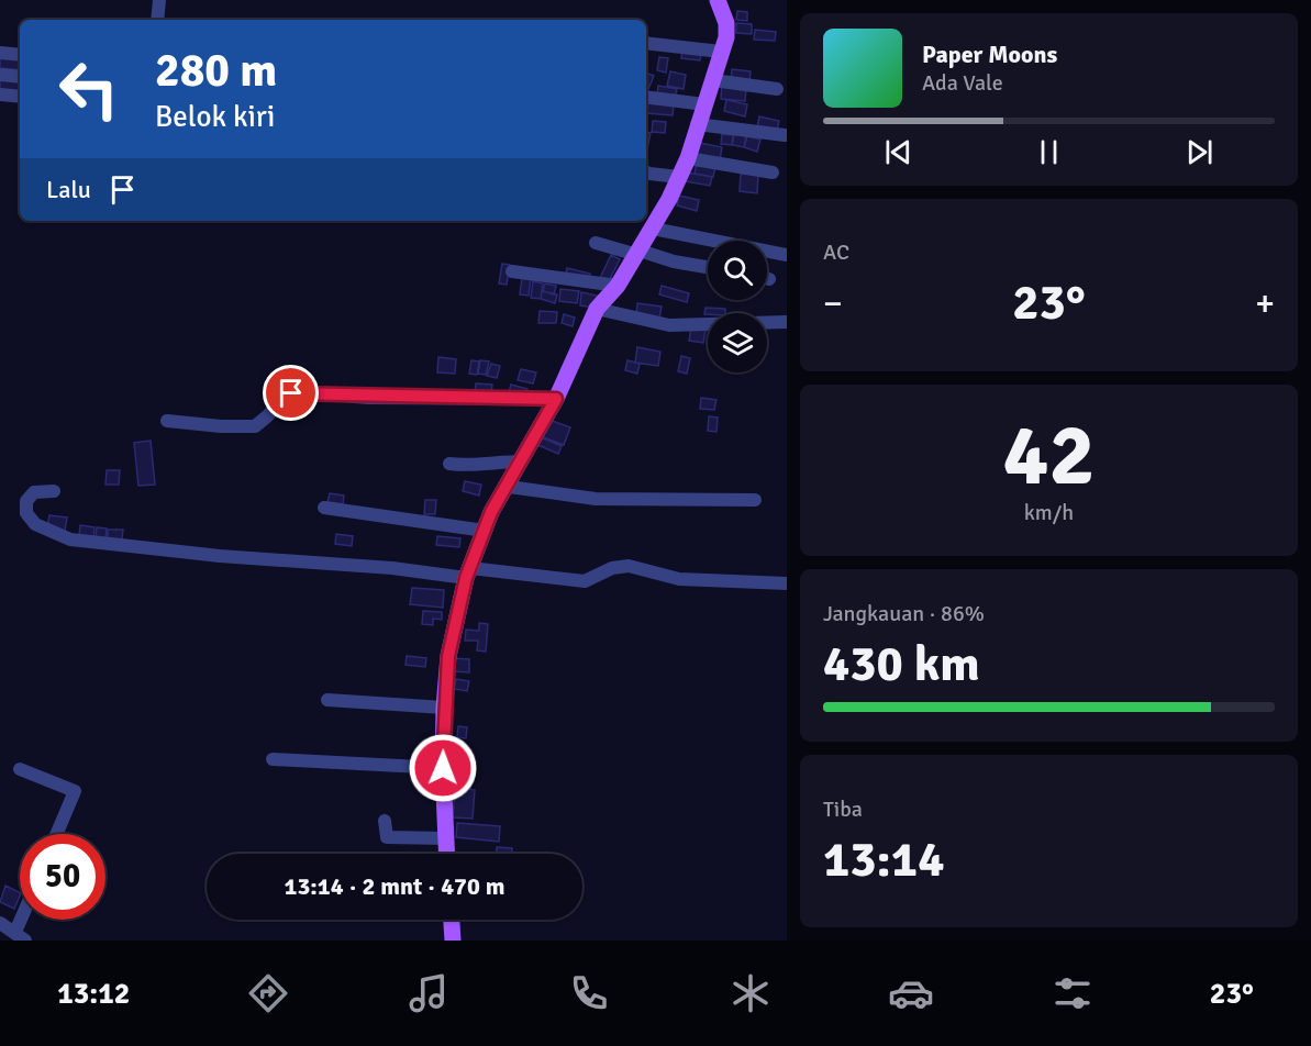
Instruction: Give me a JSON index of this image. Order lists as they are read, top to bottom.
{
  "page": {
    "turn": ["280 m", "Belok kiri"],
    "song": ["Paper Moons", "Ada Vale"],
    "then": "Lalu",
    "tile": [
      "AC",
      ["42", "km/h"],
      ["Jangkauan · 86%", "430 km"],
      ["Tiba", "13:14"]
    ],
    "heat": ["−", "23°", "+"],
    "limit": "50",
    "trip": "13:14 · 2 mnt · 470 m",
    "tabs": ["13:12", "23°"]
  }
}
